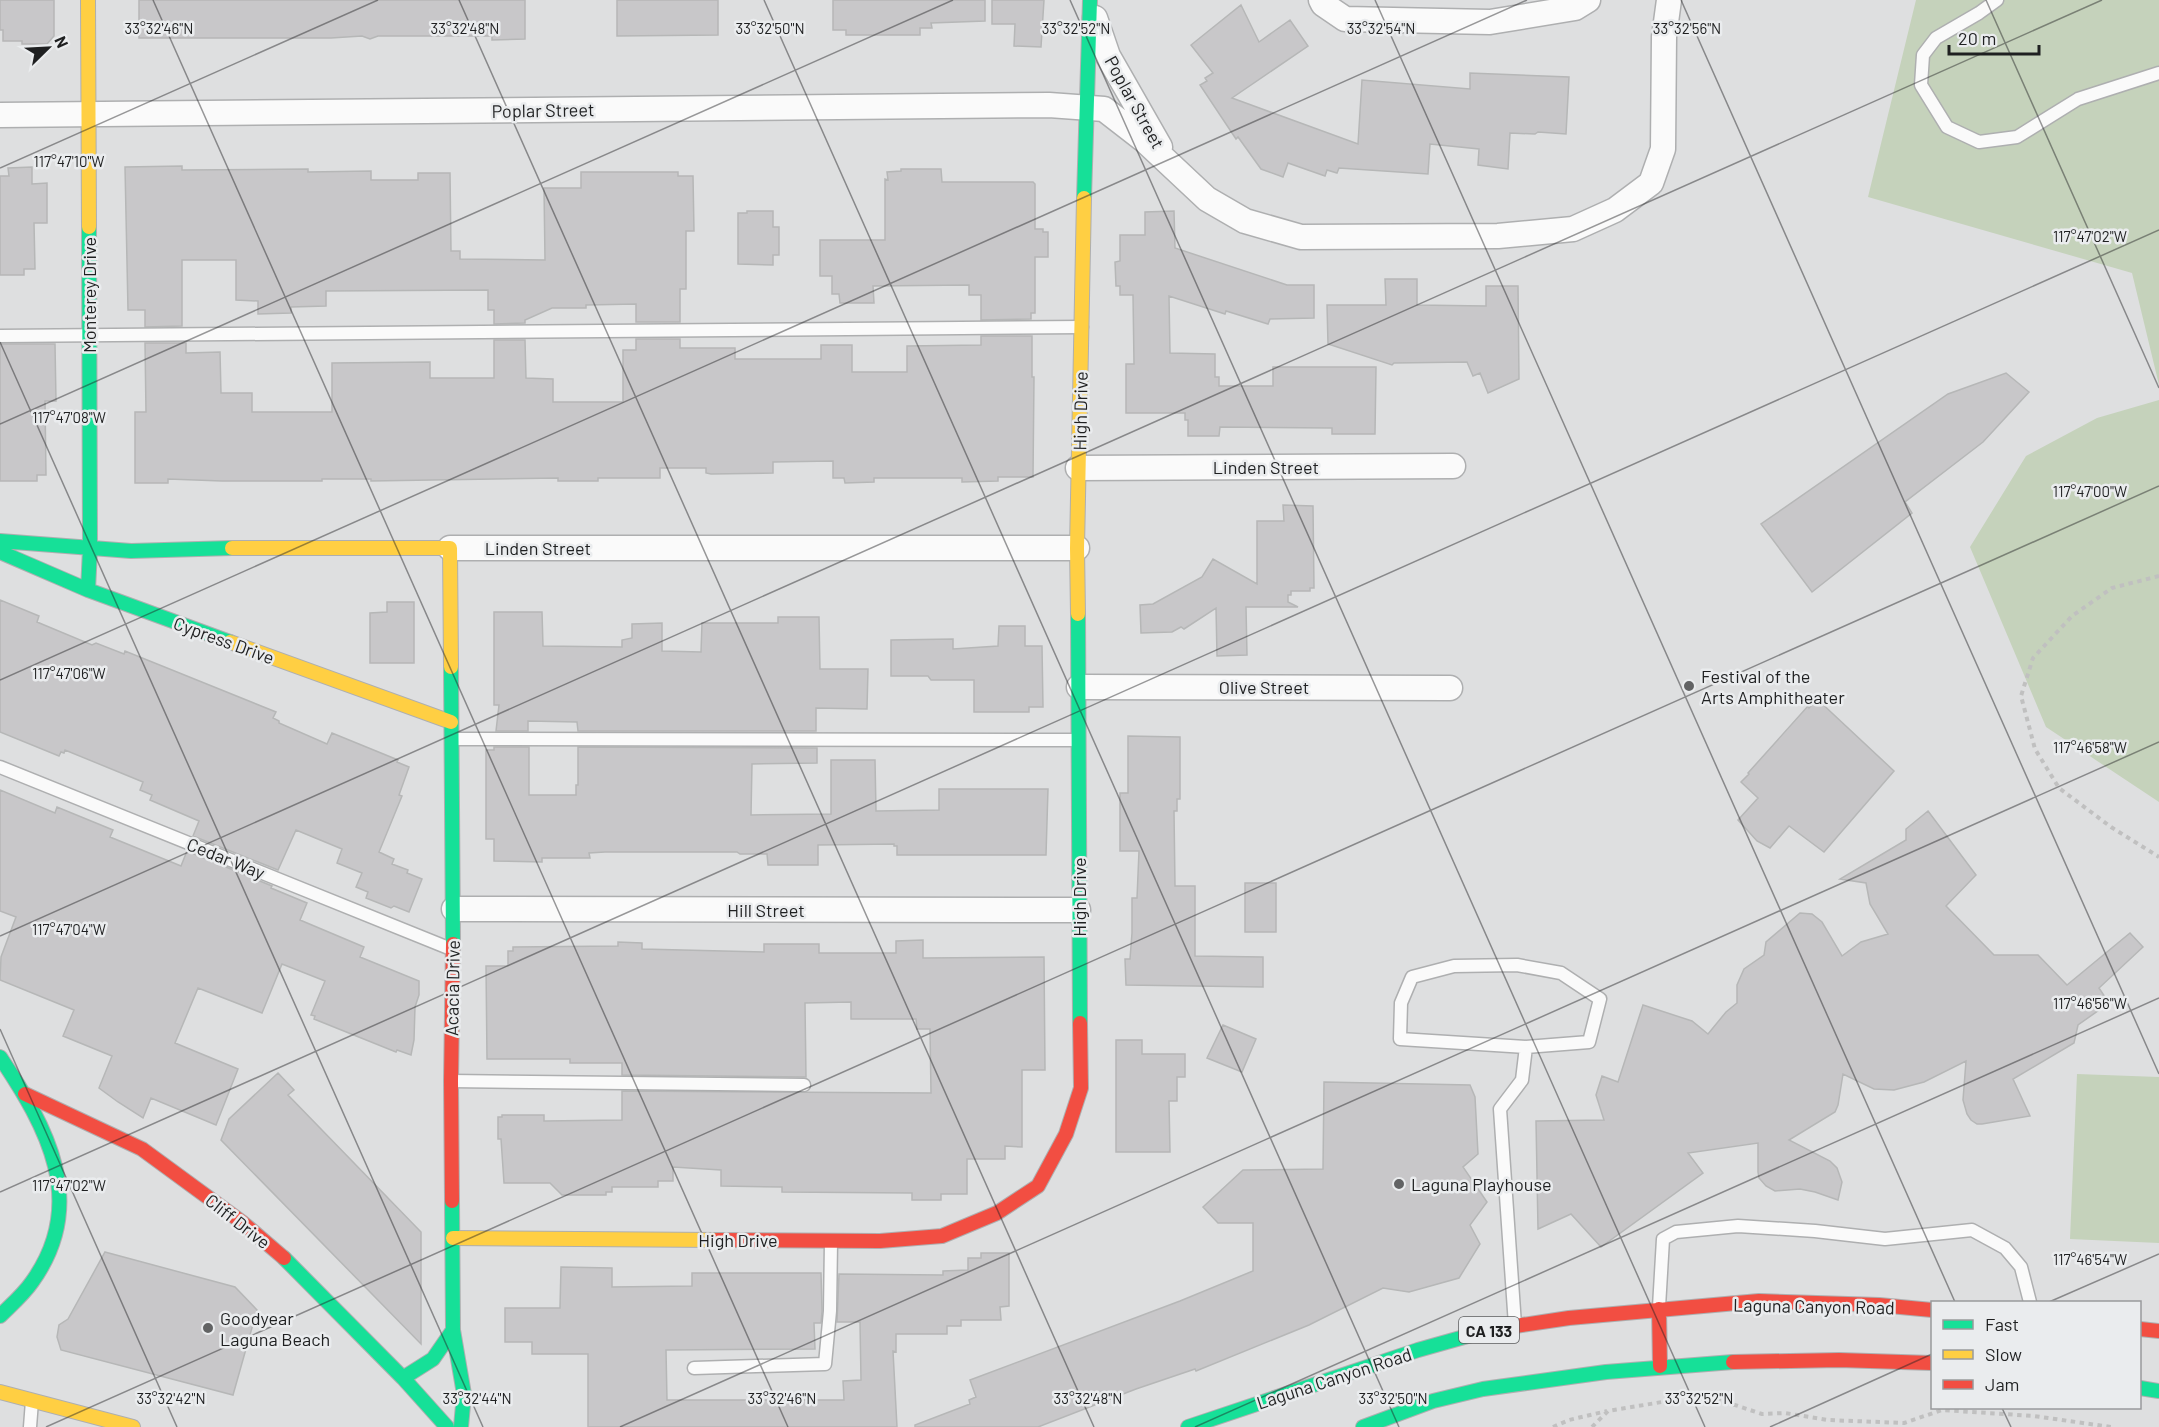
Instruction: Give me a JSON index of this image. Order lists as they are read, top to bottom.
{
  "streets": {
    "street": [
      "Poplar Street",
      "Monterey Drive",
      "High Drive",
      "Linden Street",
      "Cypress Drive",
      "Olive Street",
      "Hill Street",
      "Acacia Drive",
      "Cliff Drive",
      "Laguna Canyon Road",
      "CA 133"
    ],
    "lane": ["Cedar Way"]
  },
  "crossings": [
    ["Poplar Street", "Monterey Drive"],
    ["Poplar Street", "High Drive"],
    ["Monterey Drive", "Linden Street"],
    ["Monterey Drive", "Cypress Drive"],
    ["High Drive", "Linden Street"],
    ["High Drive", "Olive Street"],
    ["High Drive", "Hill Street"],
    ["High Drive", "Acacia Drive"],
    ["Linden Street", "Acacia Drive"],
    ["Cypress Drive", "Acacia Drive"],
    ["Cedar Way", "Acacia Drive"],
    ["Hill Street", "Acacia Drive"]
  ],
  "places": ["Festival of the Arts Amphitheater", "Laguna Playhouse", "Goodyear Laguna Beach"],
  "legend": ["Fast", "Slow", "Jam"],
  "scale_bar": "20 m",
  "north": "top right",
  "coordinates": [
    "33°32'46\"N",
    "33°32'48\"N",
    "33°32'50\"N",
    "33°32'52\"N",
    "33°32'54\"N",
    "33°32'56\"N",
    "117°47'10\"W",
    "117°47'02\"W",
    "117°47'08\"W",
    "117°47'00\"W",
    "117°47'06\"W",
    "117°46'58\"W",
    "117°47'04\"W",
    "117°46'56\"W",
    "117°46'54\"W",
    "33°32'42\"N",
    "33°32'44\"N"
  ]
}
